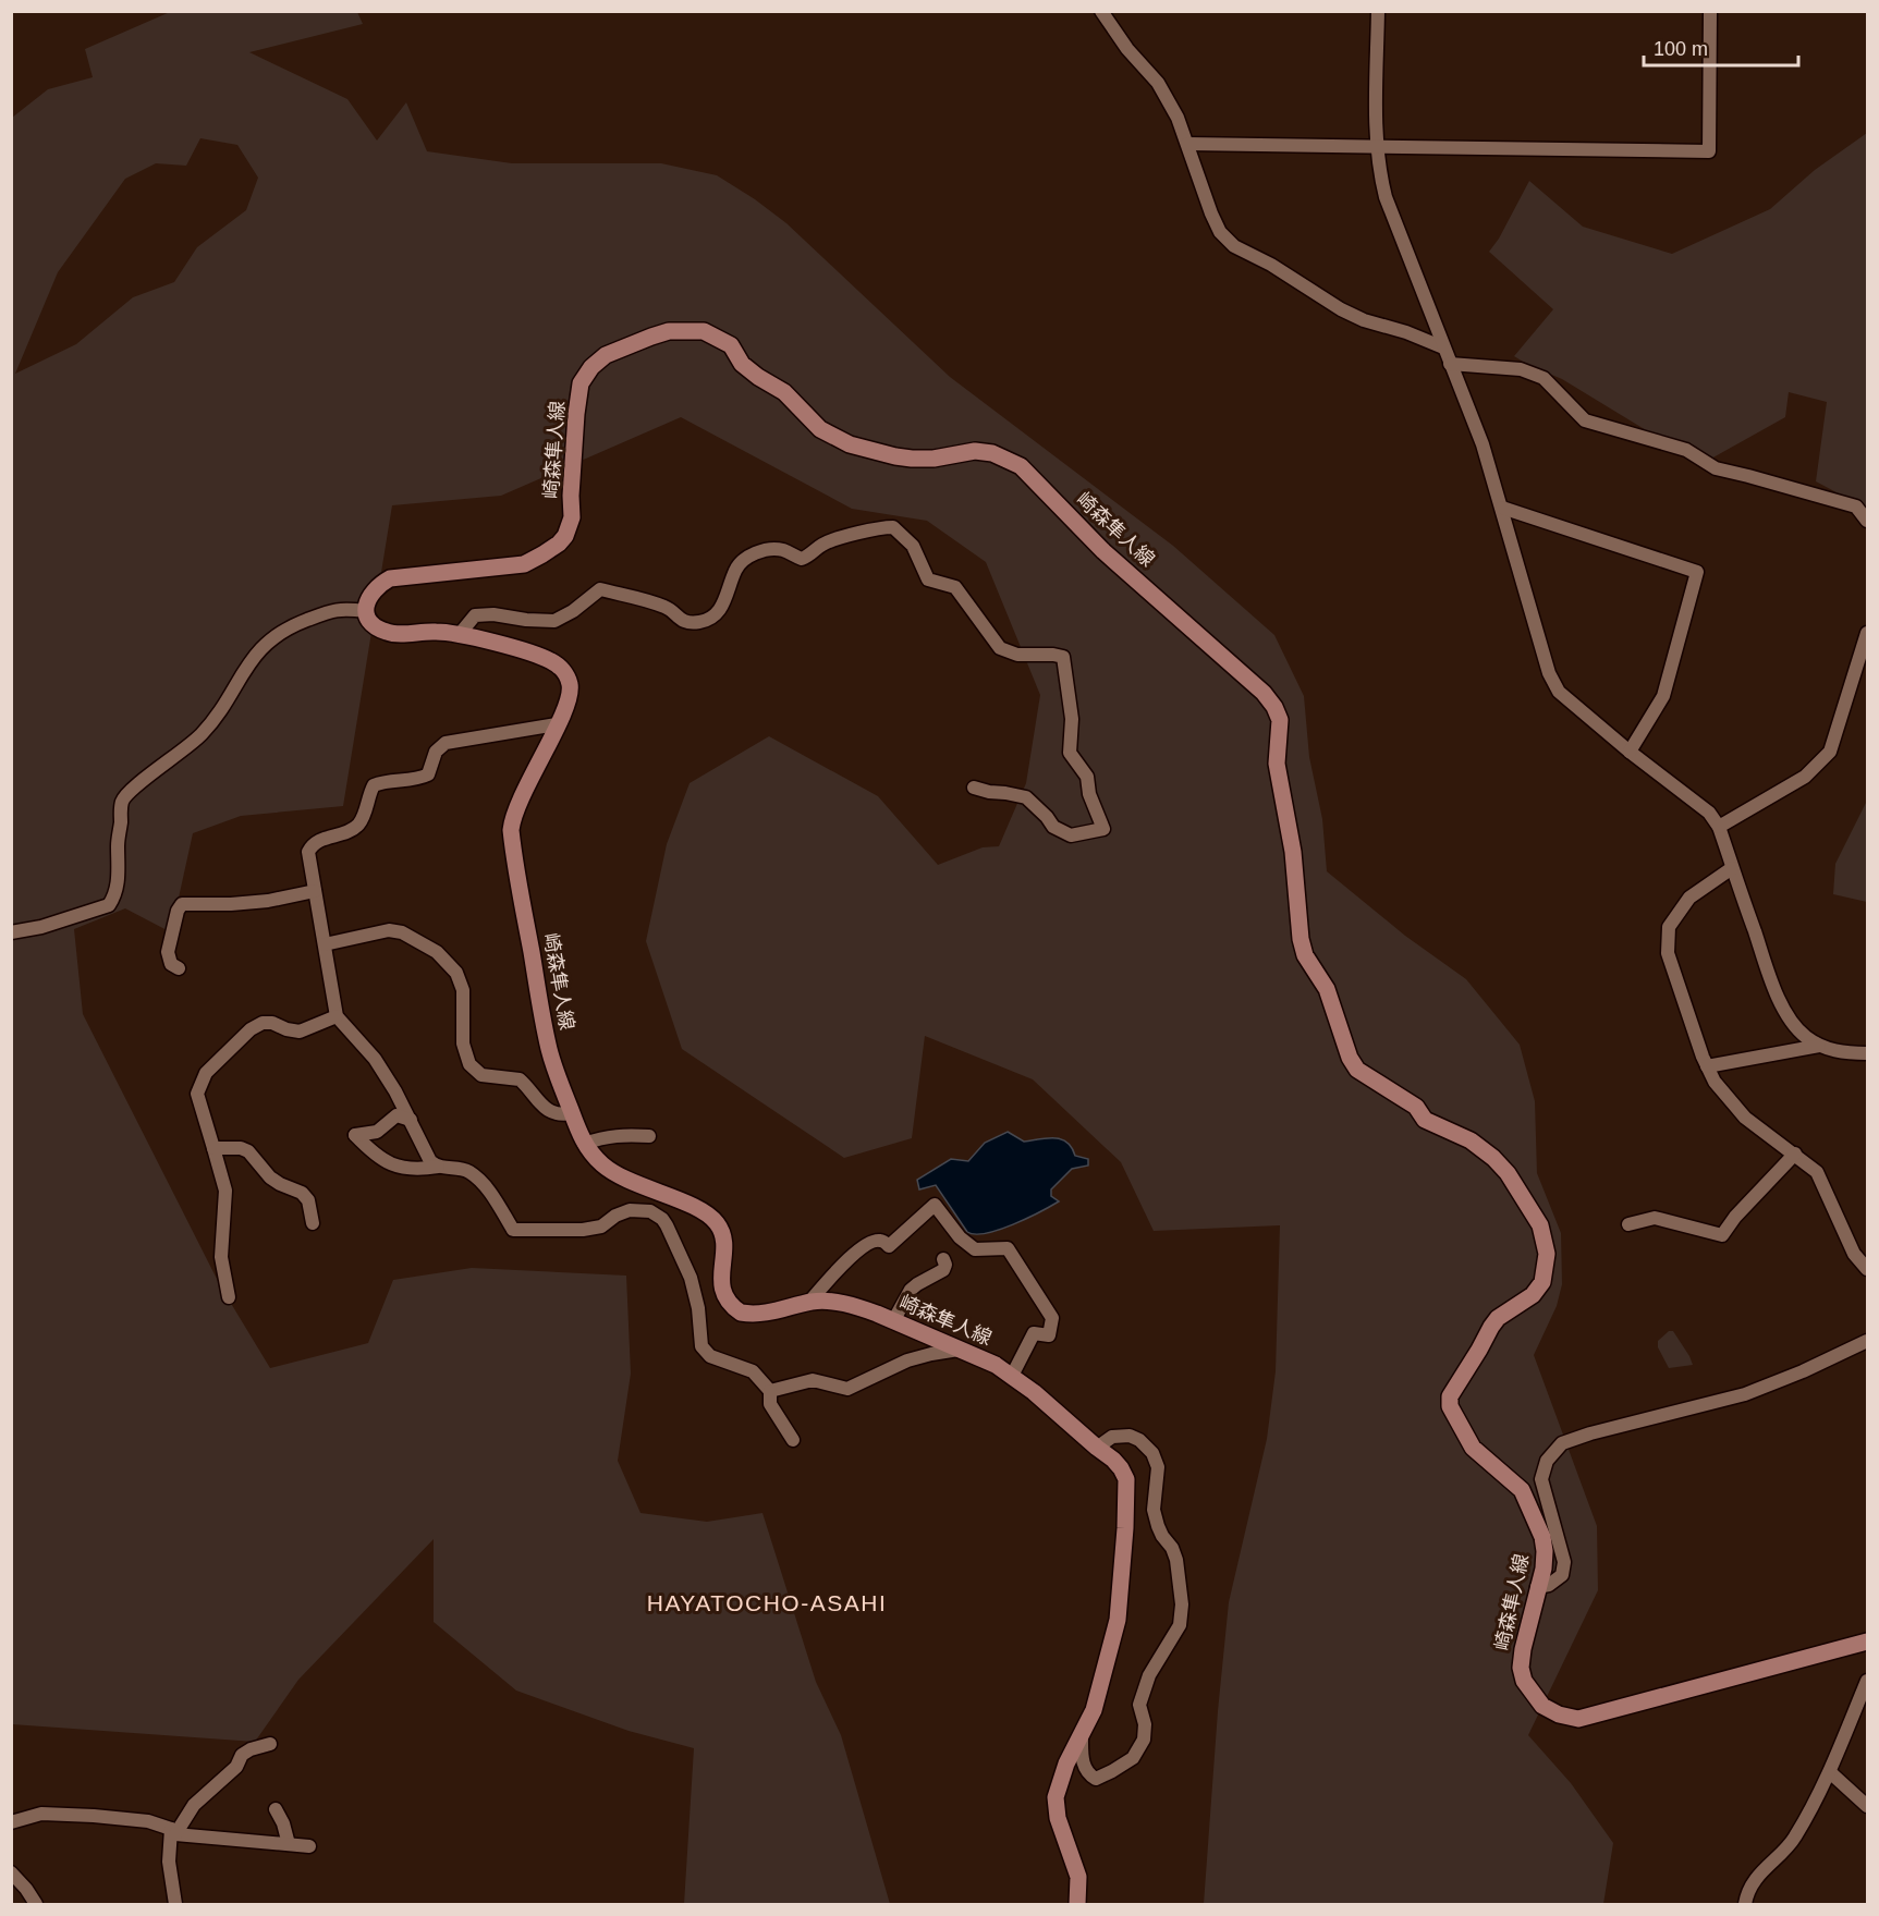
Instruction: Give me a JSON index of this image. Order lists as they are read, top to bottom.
{
  "streets": {
    "main road": ["崎森隼人線"]
  },
  "districts": ["HAYATOCHO-ASAHI"],
  "scale_bar": "100 m"
}
